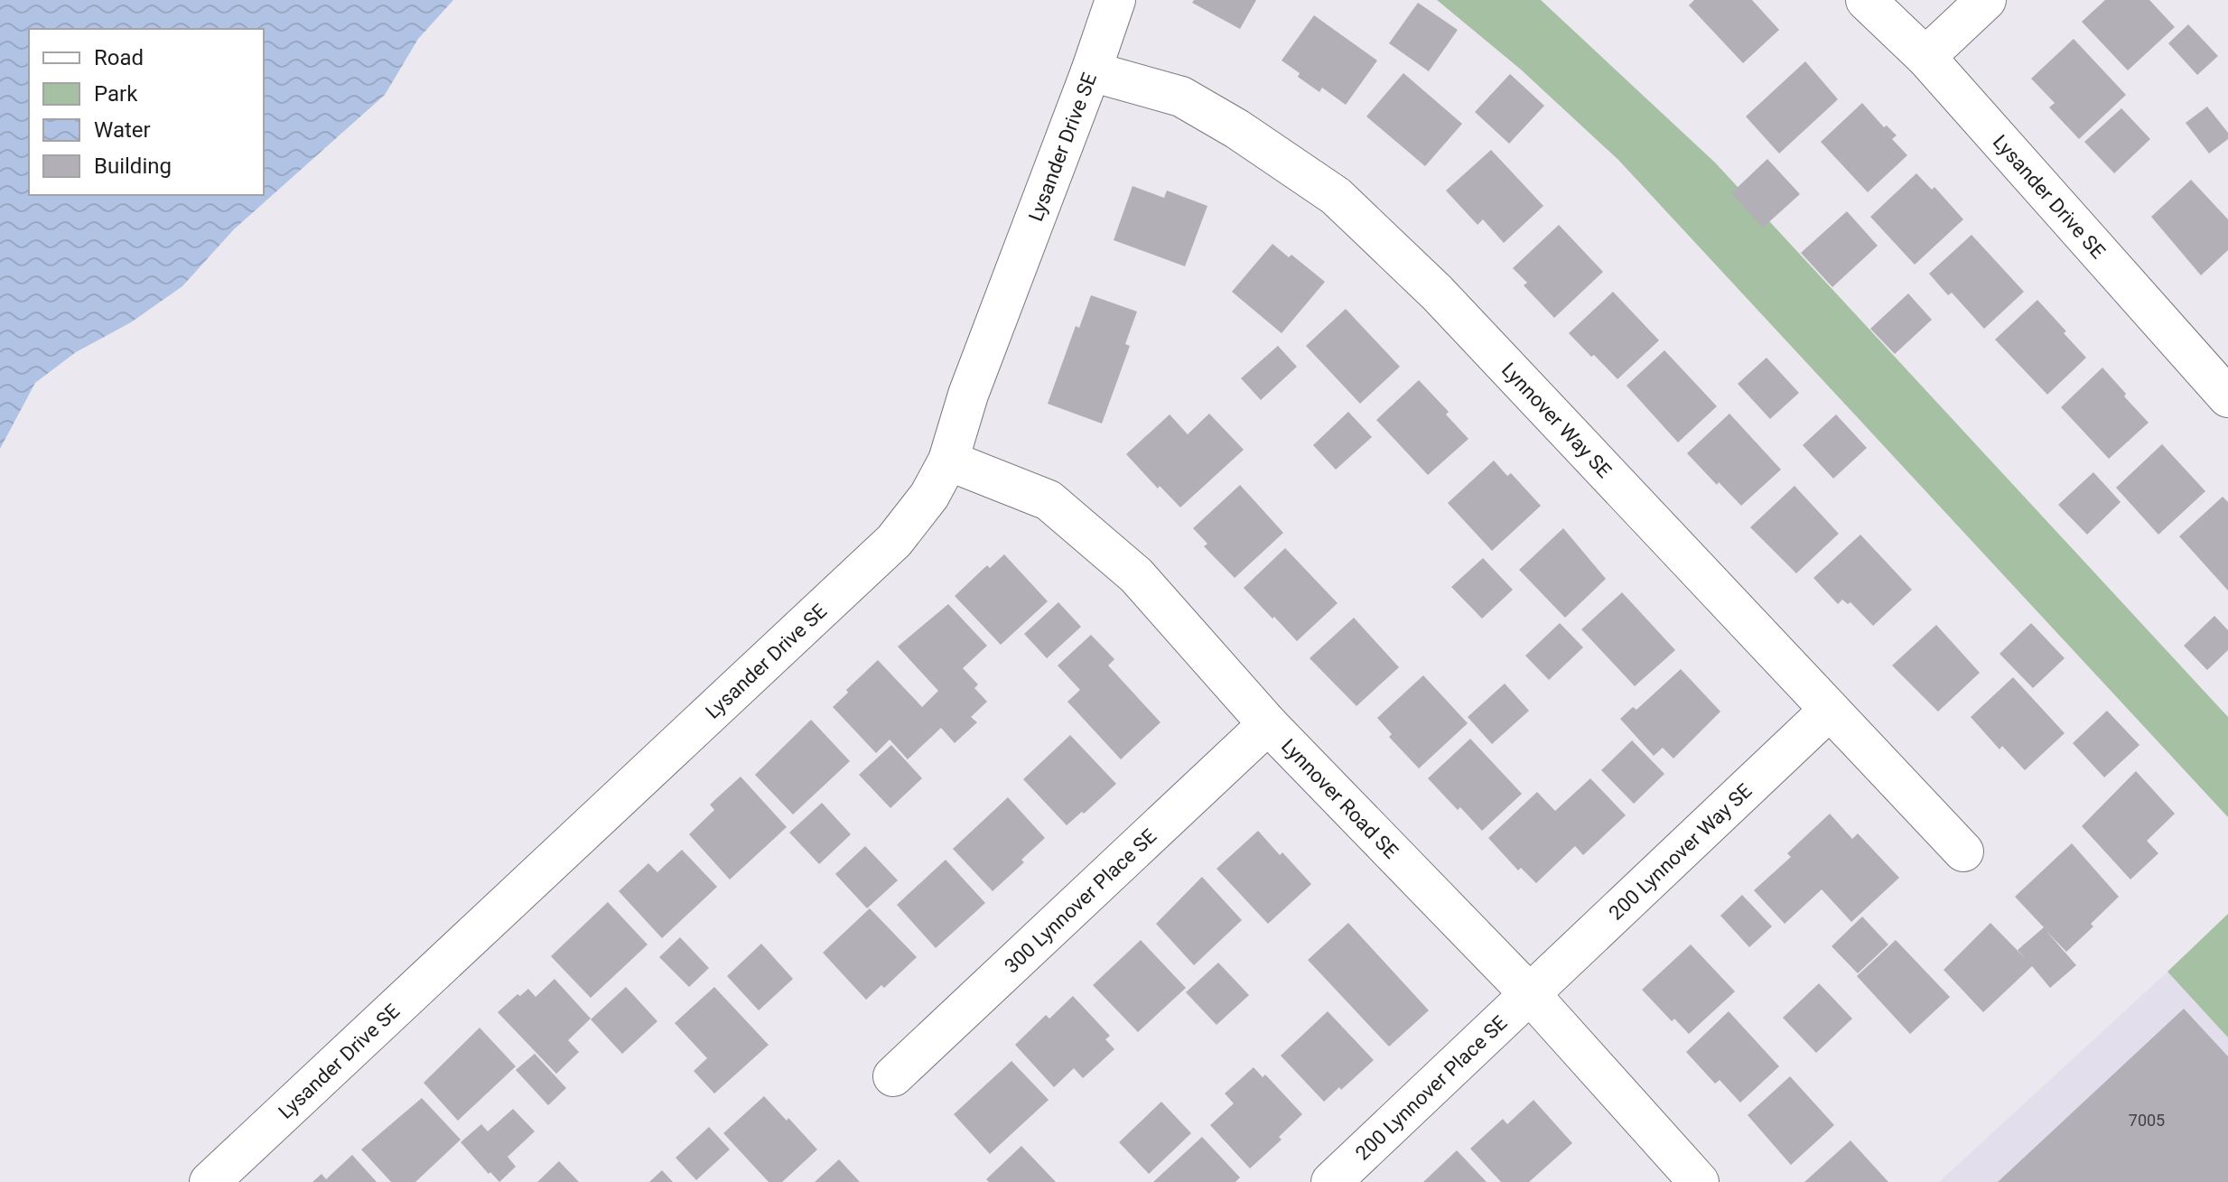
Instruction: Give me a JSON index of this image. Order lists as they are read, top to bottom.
{
  "streets": {
    "street": [
      "Lysander Drive SE",
      "Lynnover Way SE",
      "Lynnover Road SE",
      "200 Lynnover Way SE",
      "300 Lynnover Place SE",
      "200 Lynnover Place SE"
    ]
  },
  "crossings": [
    ["Lysander Drive SE", "Lynnover Way SE"],
    ["Lysander Drive SE", "Lynnover Road SE"],
    ["Lynnover Way SE", "200 Lynnover Way SE"],
    ["Lynnover Road SE", "200 Lynnover Way SE"],
    ["Lynnover Road SE", "300 Lynnover Place SE"],
    ["Lynnover Road SE", "200 Lynnover Place SE"],
    ["200 Lynnover Way SE", "200 Lynnover Place SE"]
  ],
  "house_numbers": ["7005"],
  "legend": [
    "Road",
    "Park",
    "Water",
    "Building"
  ]
}
